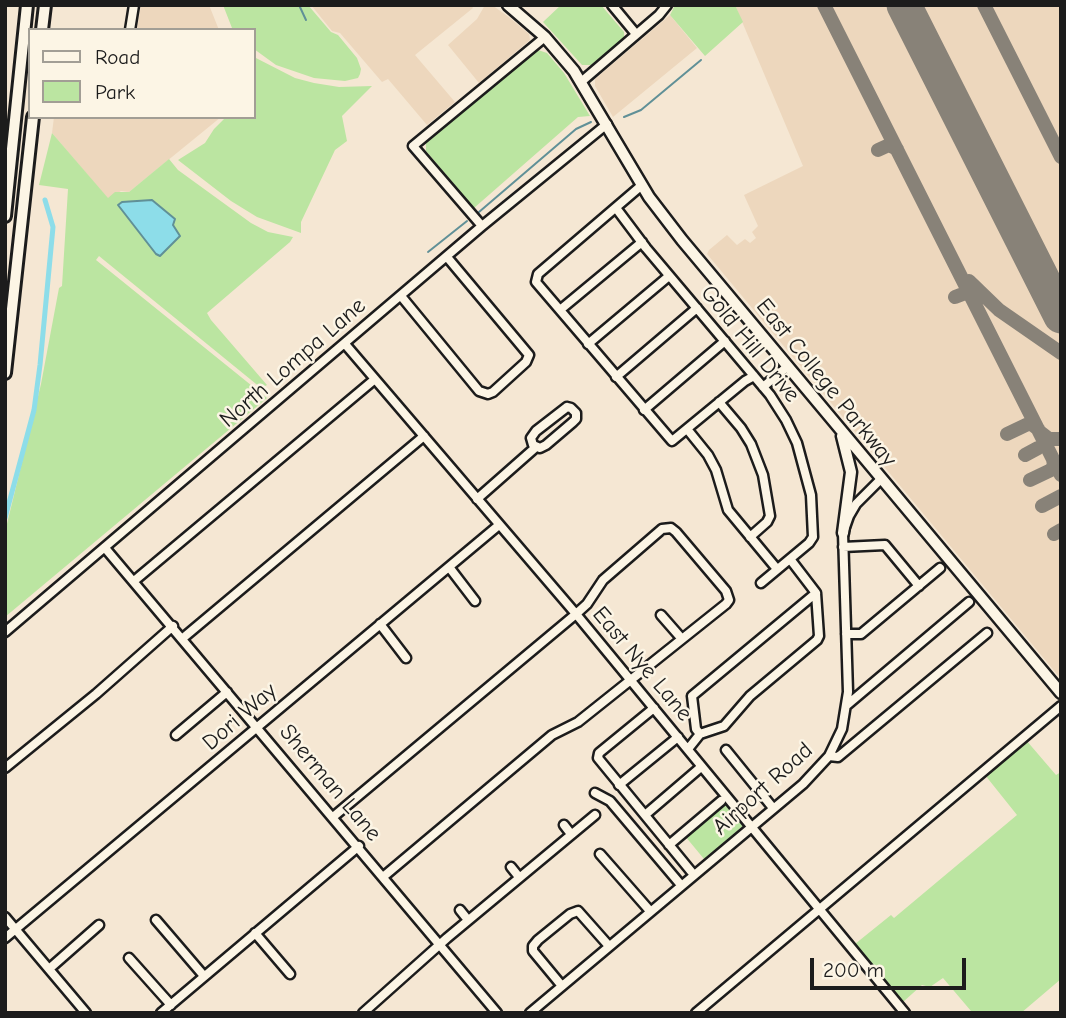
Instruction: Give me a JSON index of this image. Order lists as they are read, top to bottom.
{
  "streets": {
    "main road": ["East College Parkway"],
    "street": [
      "Gold Hill Drive",
      "North Lompa Lane",
      "East Nye Lane",
      "Dori Way",
      "Sherman Lane",
      "Airport Road"
    ]
  },
  "crossings": [
    ["North Lompa Lane", "East College Parkway"],
    ["North Lompa Lane", "East Nye Lane"],
    ["North Lompa Lane", "Sherman Lane"],
    ["East Nye Lane", "Dori Way"],
    ["East Nye Lane", "Airport Road"],
    ["Dori Way", "Sherman Lane"]
  ],
  "legend": ["Road", "Park"],
  "scale_bar": "200 m"
}
